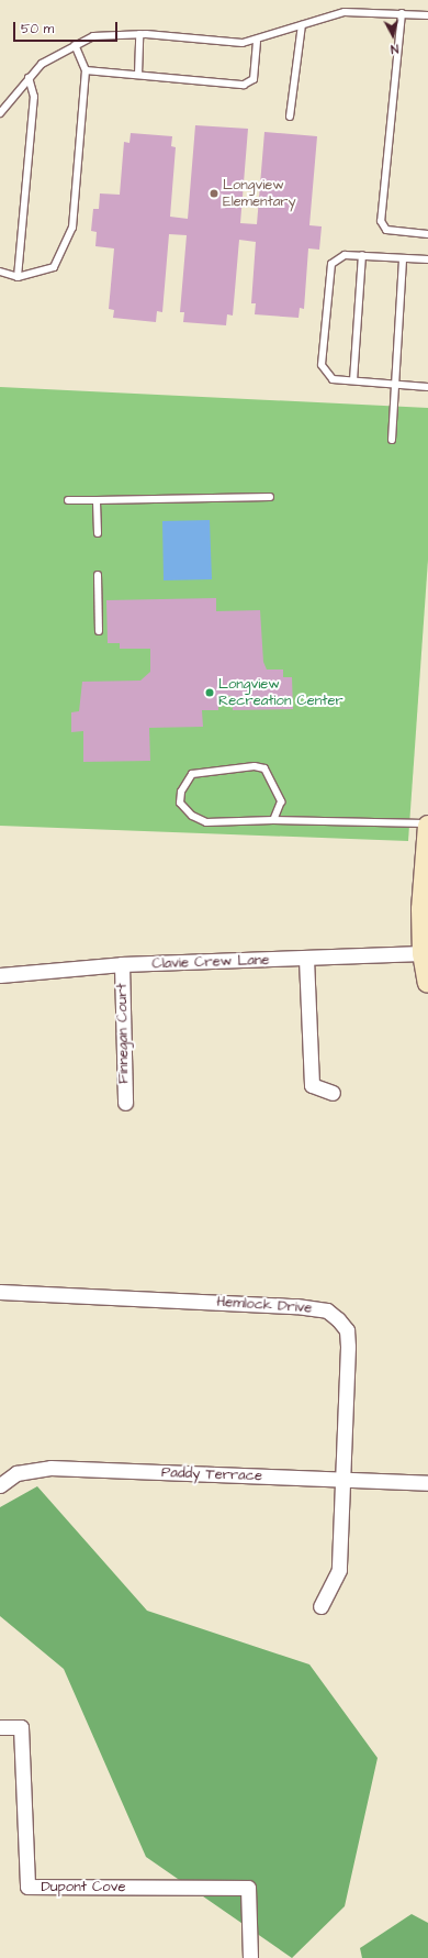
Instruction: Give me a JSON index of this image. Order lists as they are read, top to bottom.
{
  "streets": {
    "street": [
      "Clavie Crew Lane",
      "Finnegan Court",
      "Hemlock Drive",
      "Paddy Terrace",
      "Dupont Cove"
    ]
  },
  "crossings": [
    ["Clavie Crew Lane", "Finnegan Court"],
    ["Hemlock Drive", "Paddy Terrace"]
  ],
  "places": ["Longview Elementary", "Longview Recreation Center"],
  "scale_bar": "50 m",
  "north": "bottom"
}
